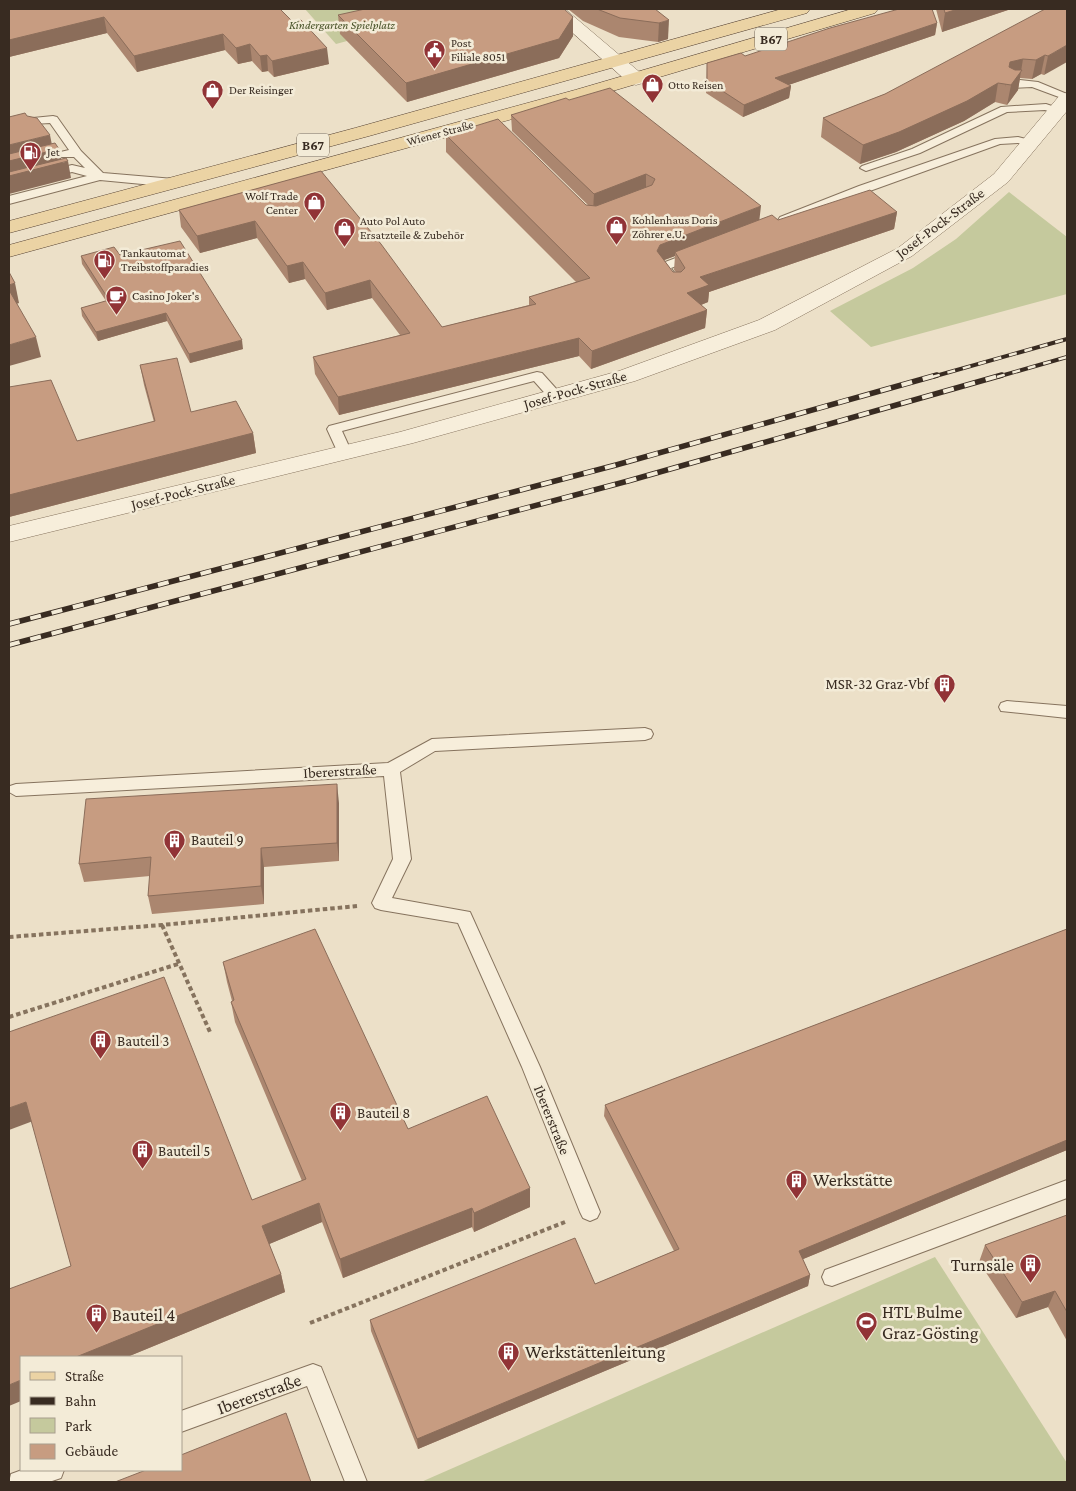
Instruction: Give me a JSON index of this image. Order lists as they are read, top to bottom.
{
  "streets": {
    "main road": ["B67", "Wiener Straße"],
    "street": ["Josef-Pock-Straße"],
    "lane": ["Ibererstraße"]
  },
  "parks": ["Kindergarten Spielplatz"],
  "places": {
    "public building": ["Post Filiale 8051"],
    "shop": [
      "Otto Reisen",
      "Der Reisinger",
      "Wolf Trade Center",
      "Kohlenhaus Doris Zöhrer e.U.",
      "Auto Pol Auto Ersatzteile & Zubehör"
    ],
    "fuel station": ["Jet", "Tankautomat Treibstoffparadies"],
    "cafe": ["Casino Joker's"],
    "building": [
      "MSR-32 Graz-Vbf",
      "Bauteil 9",
      "Bauteil 3",
      "Bauteil 8",
      "Bauteil 5",
      "Werkstätte",
      "Turnsäle",
      "Bauteil 4",
      "Werkstättenleitung"
    ],
    "sports": ["HTL Bulme Graz-Gösting"]
  },
  "legend": [
    "Straße",
    "Bahn",
    "Park",
    "Gebäude"
  ]
}
